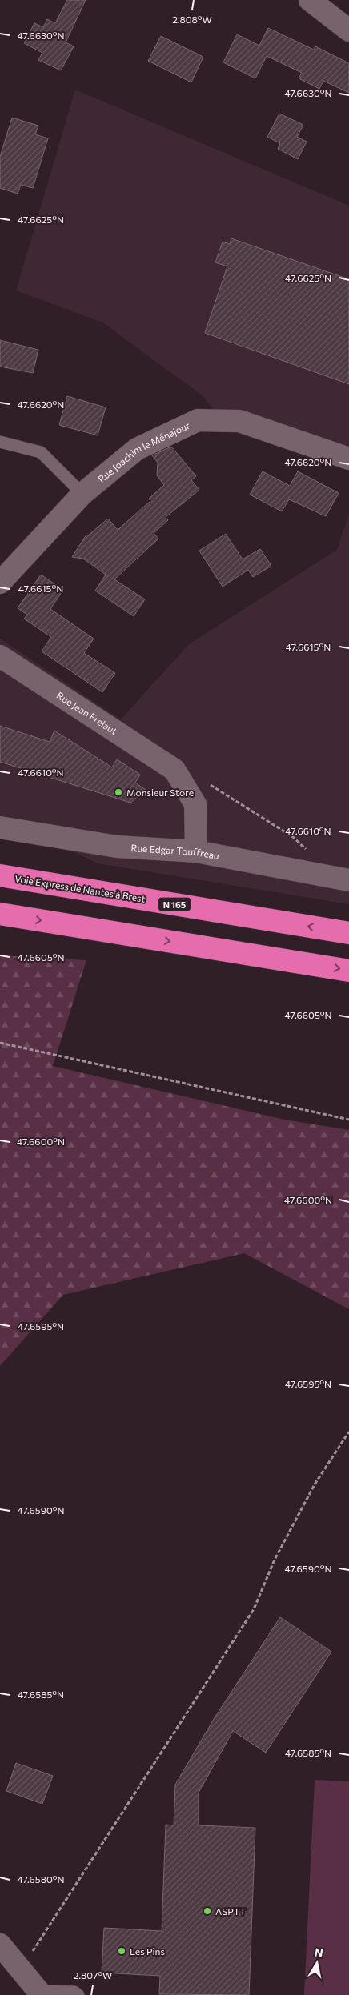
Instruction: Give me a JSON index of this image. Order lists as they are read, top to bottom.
{
  "streets": {
    "highway": ["Voie Express de Nantes à Brest", "N 165"],
    "street": ["Rue Joachim le Ménajour", "Rue Jean Frelaut", "Rue Edgar Touffreau"]
  },
  "crossings": [
    ["Rue Jean Frelaut", "Rue Edgar Touffreau"]
  ],
  "places": ["Monsieur Store", "ASPTT", "Les Pins"],
  "north": "top",
  "coordinates": [
    "2.808°W",
    "47.6630°N",
    "47.6625°N",
    "47.6620°N",
    "47.6615°N",
    "47.6610°N",
    "47.6605°N",
    "47.6600°N",
    "47.6595°N",
    "47.6590°N",
    "47.6585°N",
    "47.6580°N",
    "2.807°W"
  ]
}
